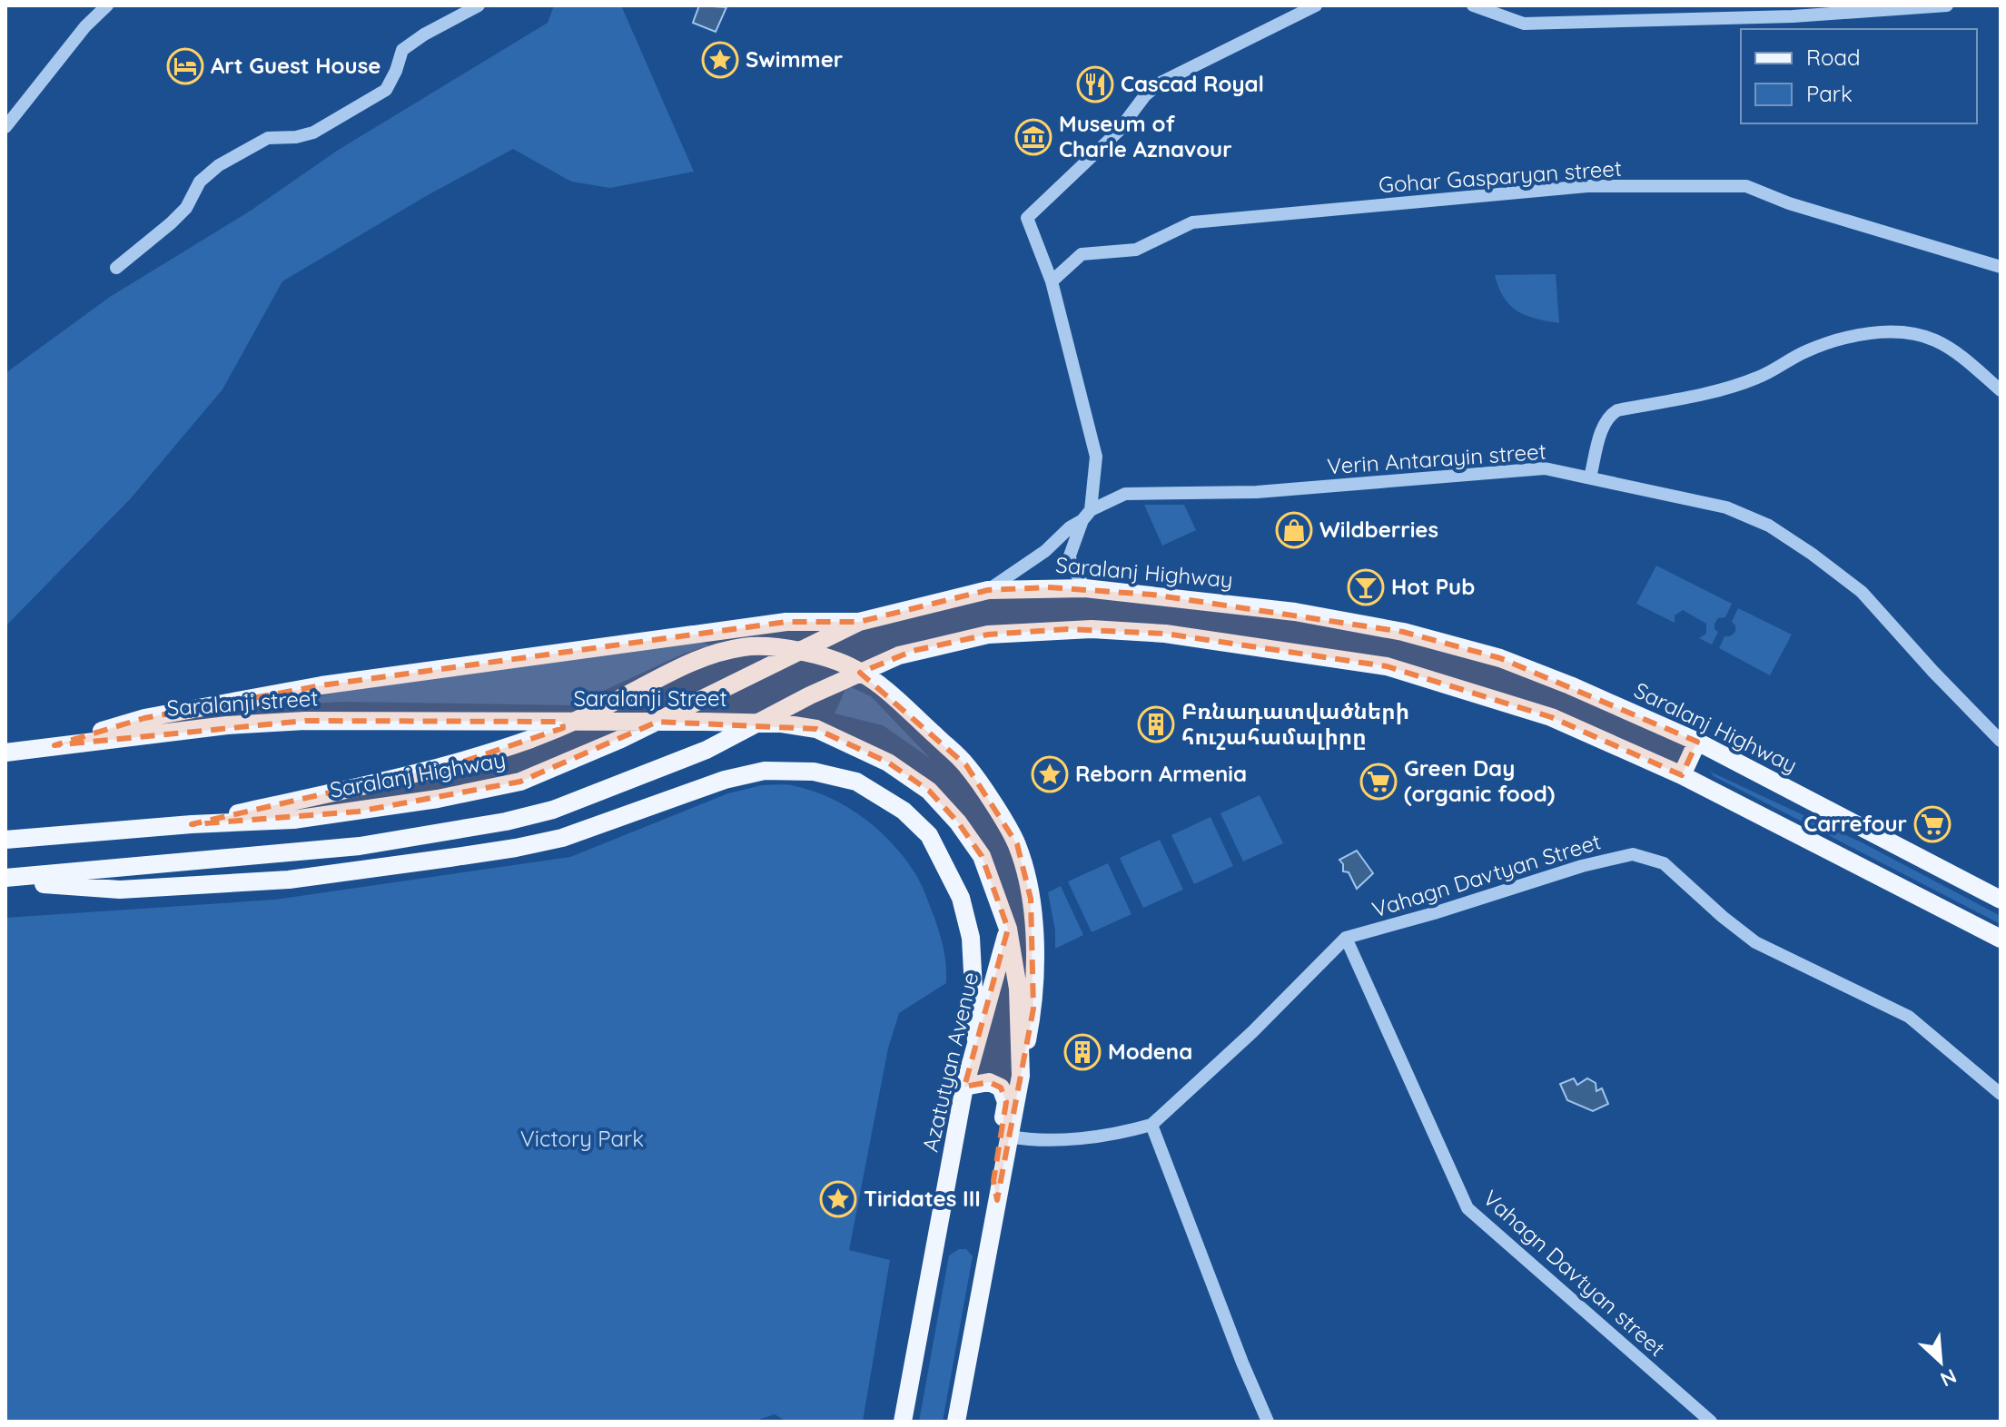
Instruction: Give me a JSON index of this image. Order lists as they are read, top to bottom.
{
  "streets": {
    "main road": [
      "Saralanj Highway",
      "Saralanji Street",
      "Saralanji street",
      "Azatutyan Avenue"
    ],
    "street": [
      "Gohar Gasparyan street",
      "Verin Antarayin street",
      "Vahagn Davtyan Street",
      "Vahagn Davtyan street"
    ]
  },
  "crossings": [
    ["Verin Antarayin street", "Saralanj Highway"],
    ["Saralanji Street", "Saralanji street"],
    ["Saralanji Street", "Azatutyan Avenue"],
    ["Vahagn Davtyan Street", "Vahagn Davtyan street"]
  ],
  "parks": ["Victory Park"],
  "places": {
    "place": ["Swimmer", "Reborn Armenia", "Tiridates III"],
    "hotel": ["Art Guest House"],
    "restaurant": ["Cascad Royal"],
    "museum": ["Museum of Charle Aznavour"],
    "shop": ["Wildberries"],
    "bar": ["Hot Pub"],
    "building": ["Բռնադատվածների հուշահամալիրը", "Modena"],
    "supermarket": ["Green Day (organic food)", "Carrefour"]
  },
  "legend": ["Road", "Park"],
  "north": "bottom right"
}
